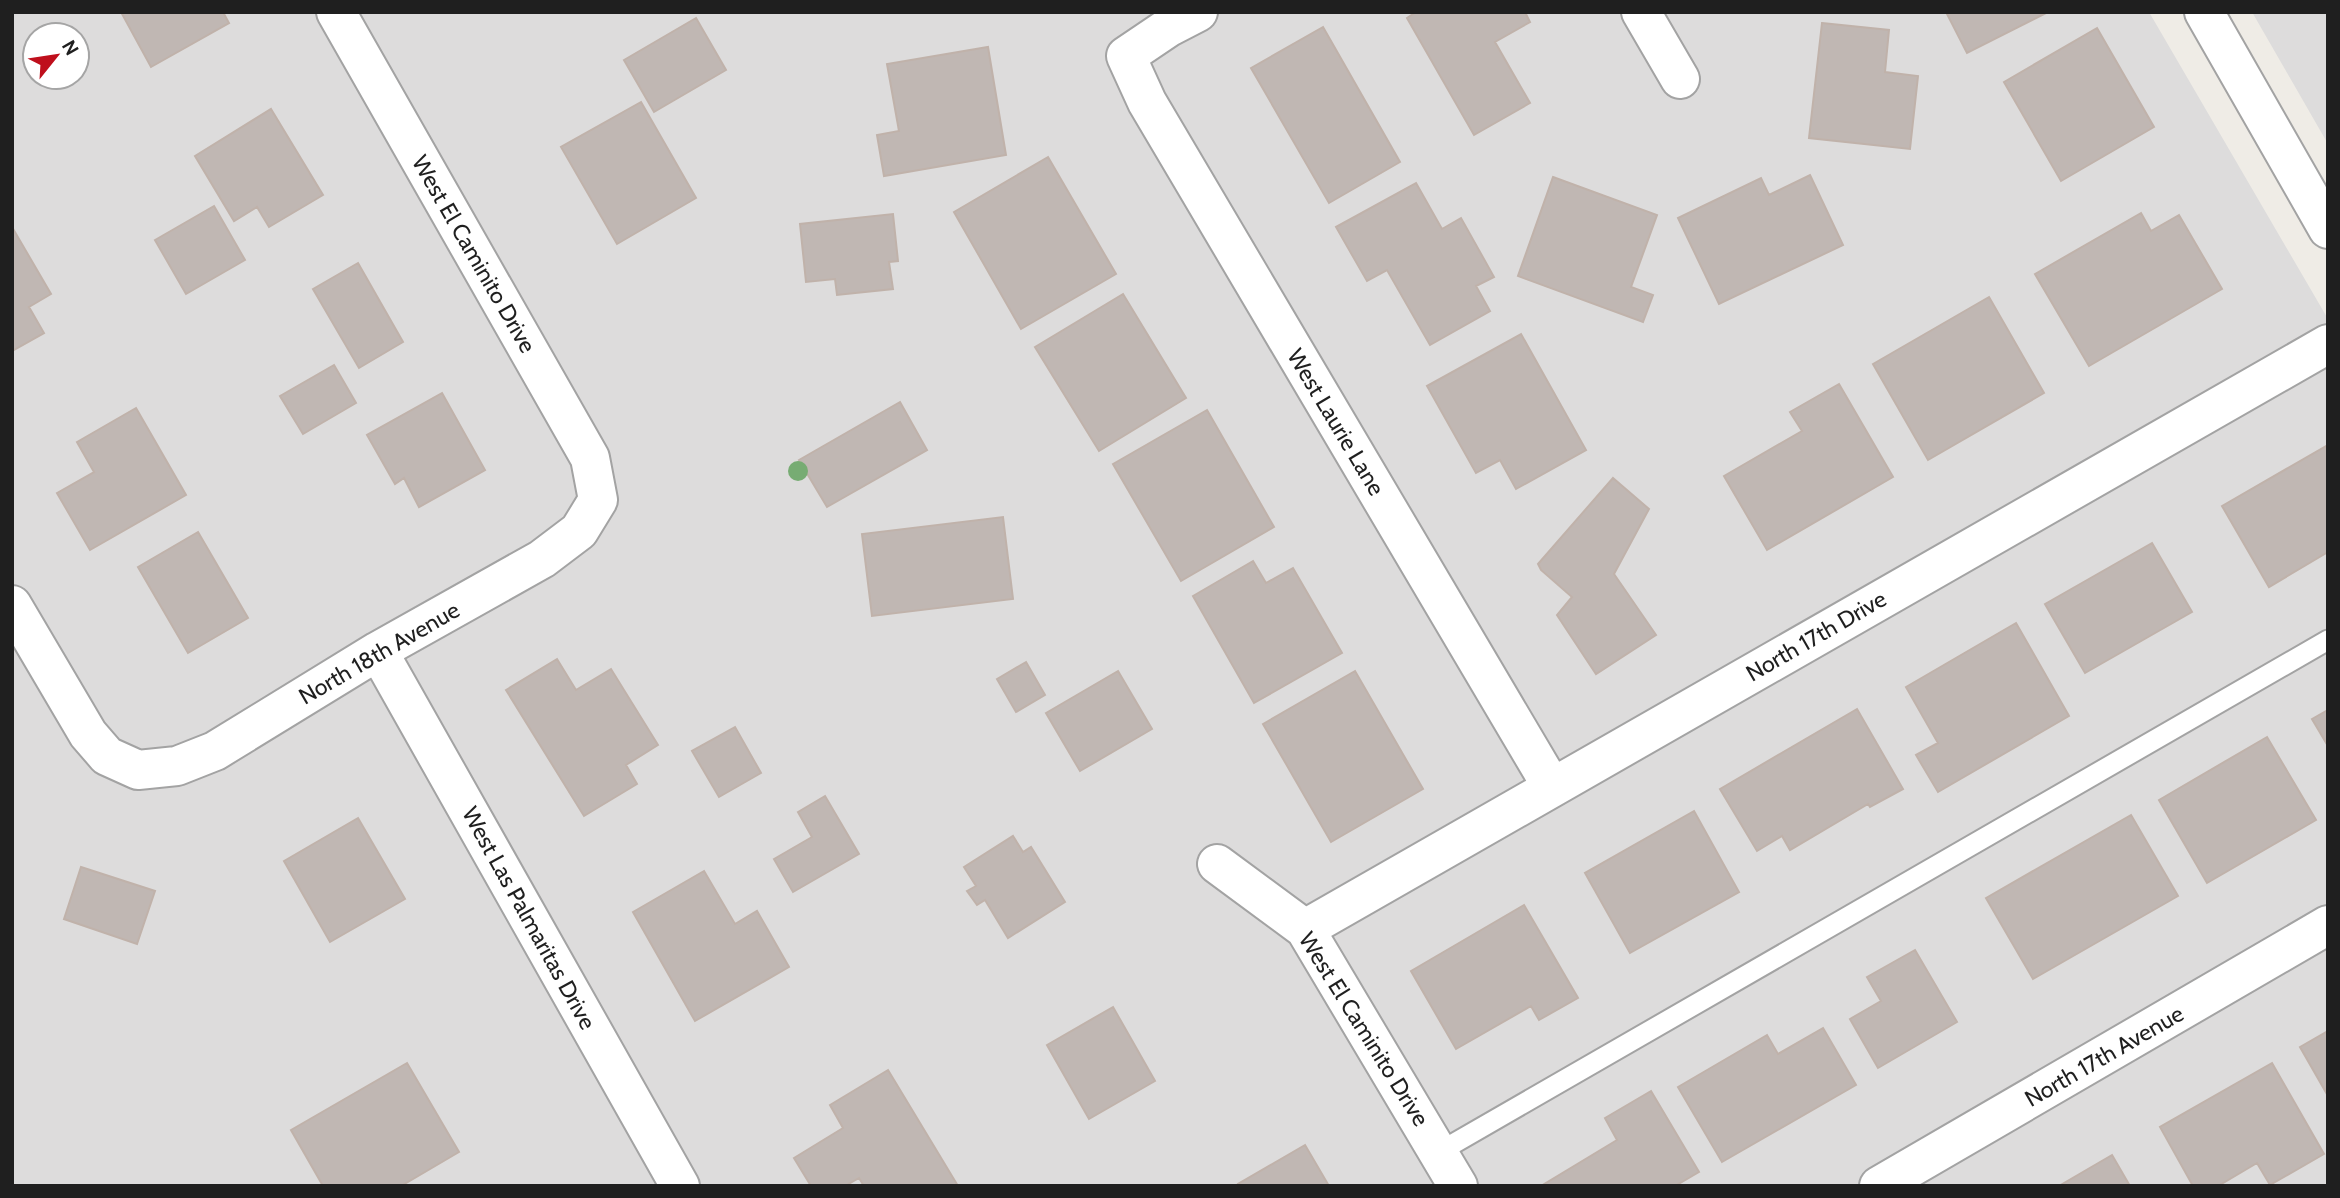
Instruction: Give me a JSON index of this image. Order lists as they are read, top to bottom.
{
  "streets": {
    "street": [
      "West El Caminito Drive",
      "West Laurie Lane",
      "North 17th Drive",
      "North 18th Avenue",
      "West Las Palmaritas Drive",
      "North 17th Avenue"
    ]
  },
  "crossings": [
    ["West El Caminito Drive", "North 17th Drive"],
    ["West El Caminito Drive", "North 18th Avenue"],
    ["West Laurie Lane", "North 17th Drive"],
    ["North 18th Avenue", "West Las Palmaritas Drive"]
  ],
  "north": "top right"
}
